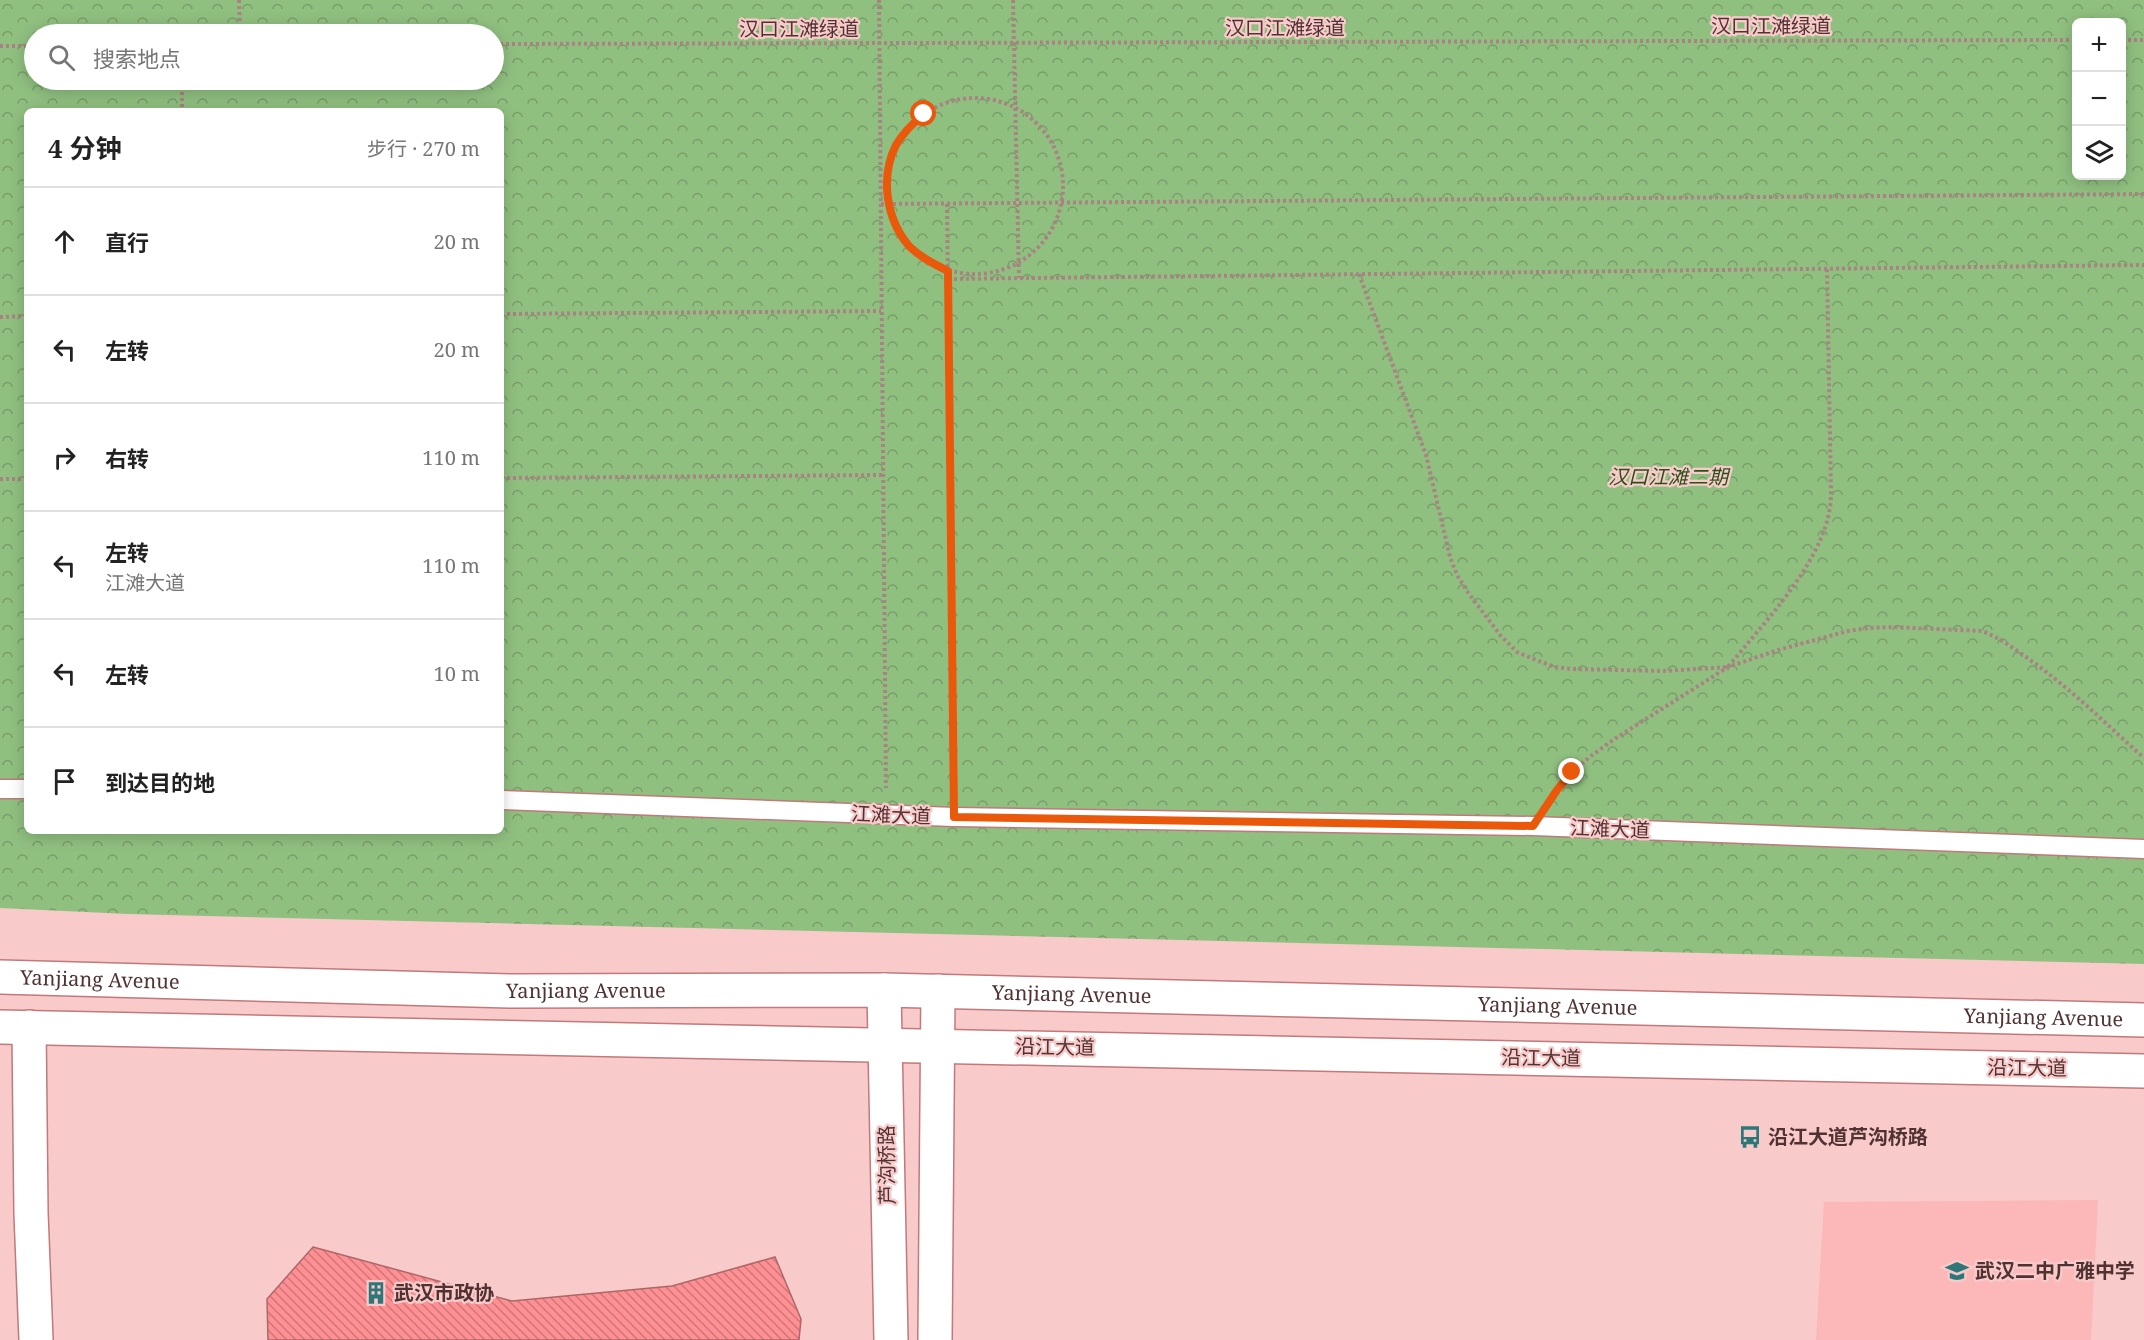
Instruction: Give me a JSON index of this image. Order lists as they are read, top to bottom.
{
  "streets": {
    "main road": ["Yanjiang Avenue", "沿江大道", "芦沟桥路"],
    "lane": ["江滩大道"],
    "path": ["汉口江滩绿道"]
  },
  "crossings": [
    ["Yanjiang Avenue", "芦沟桥路"]
  ],
  "parks": ["汉口江滩二期"],
  "places": {
    "bus stop": ["沿江大道芦沟桥路"],
    "school or university": ["武汉二中广雅中学"],
    "building": ["武汉市政协"]
  },
  "page": {
    "map_buttons": ["+", "−"],
    "search": "搜索地点",
    "heading": ["4 分钟", "步行 · 270 m"],
    "list": [
      ["直行", "20 m"],
      ["左转", "20 m"],
      ["右转", "110 m"],
      ["左转", "江滩大道", "110 m"],
      ["左转", "10 m"],
      "到达目的地"
    ]
  }
}
